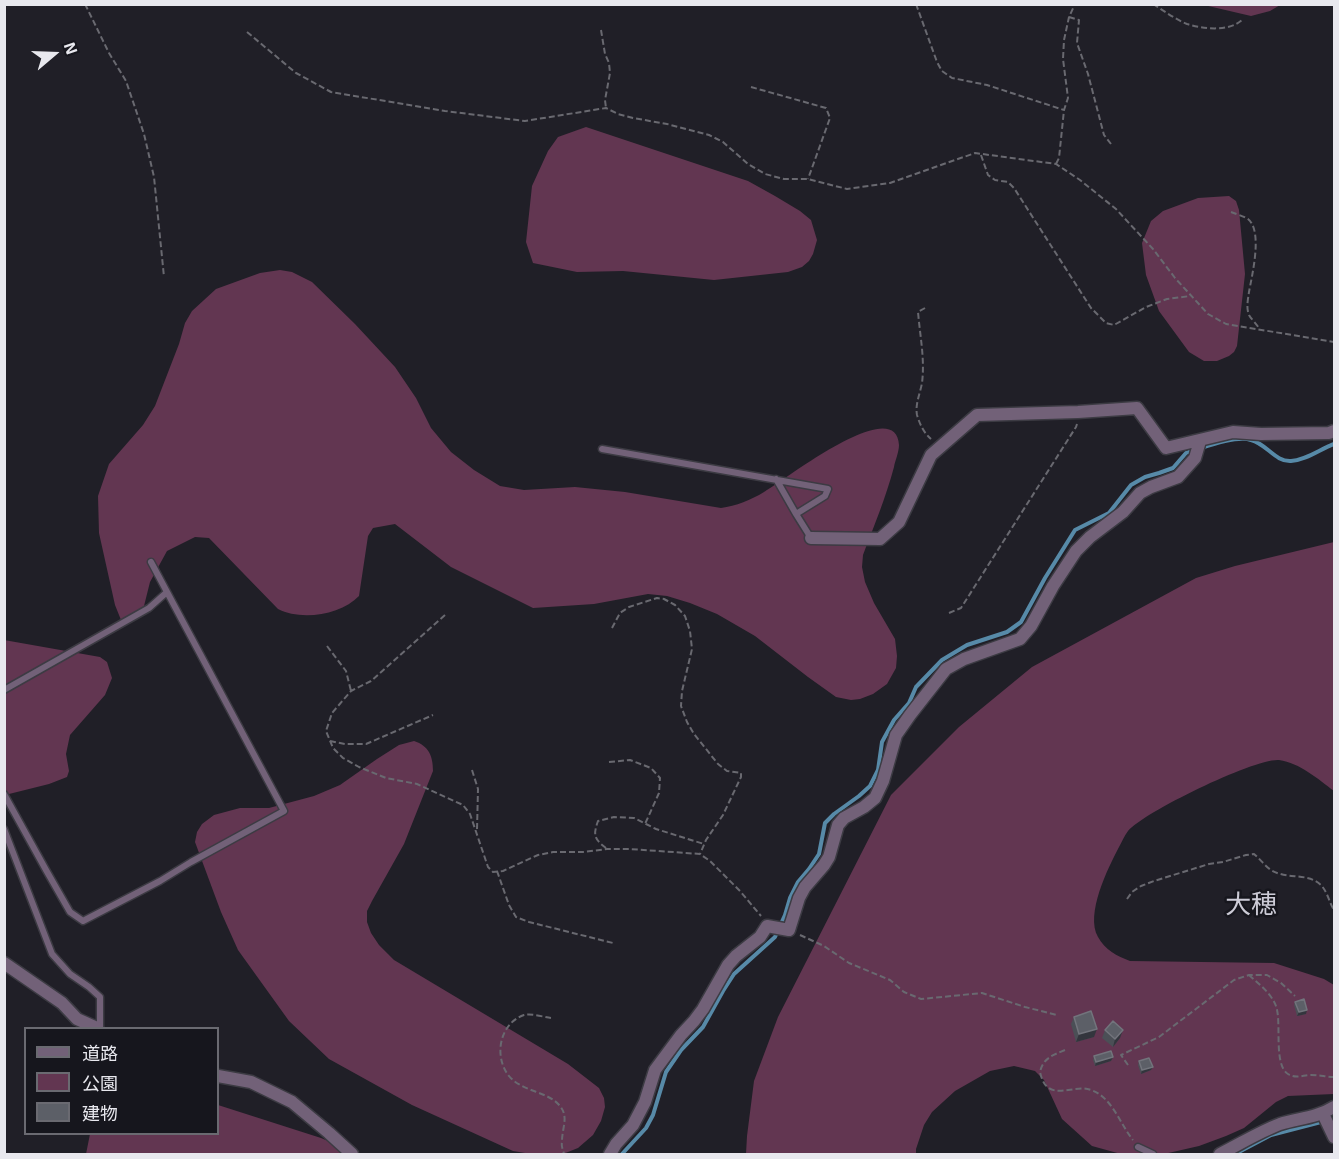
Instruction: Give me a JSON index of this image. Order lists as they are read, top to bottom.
{
  "districts": ["大穂"],
  "legend": ["道路", "公園", "建物"],
  "north": "right"
}
